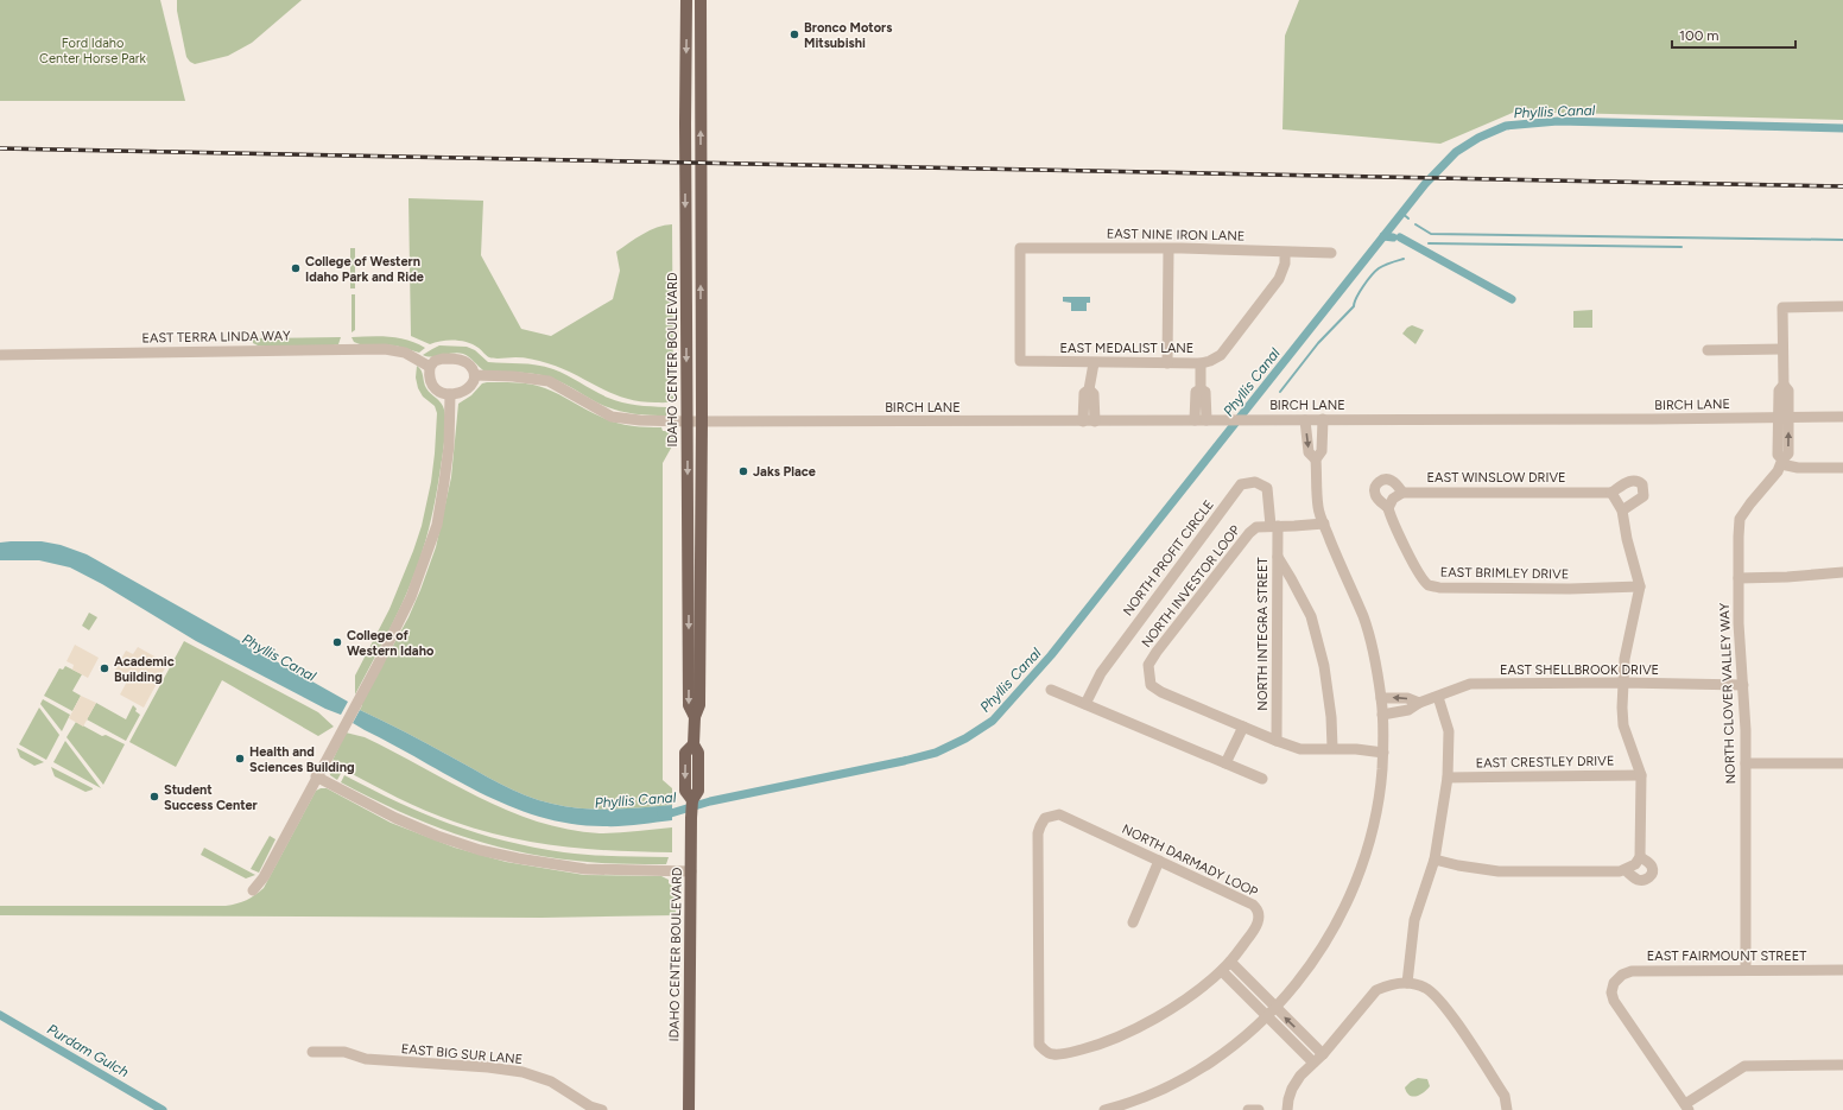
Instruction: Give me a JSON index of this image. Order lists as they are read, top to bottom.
{
  "streets": {
    "main road": ["IDAHO CENTER BOULEVARD"],
    "street": [
      "EAST NINE IRON LANE",
      "EAST TERRA LINDA WAY",
      "EAST MEDALIST LANE",
      "BIRCH LANE",
      "EAST WINSLOW DRIVE",
      "NORTH PROFIT CIRCLE",
      "EAST BRIMLEY DRIVE",
      "NORTH INVESTOR LOOP",
      "NORTH INTEGRA STREET",
      "EAST SHELLBROOK DRIVE",
      "NORTH CLOVER VALLEY WAY",
      "EAST CRESTLEY DRIVE",
      "NORTH DARMADY LOOP",
      "EAST FAIRMOUNT STREET",
      "EAST BIG SUR LANE"
    ]
  },
  "crossings": [
    ["EAST NINE IRON LANE", "EAST MEDALIST LANE"],
    ["IDAHO CENTER BOULEVARD", "BIRCH LANE"],
    ["NORTH PROFIT CIRCLE", "NORTH INVESTOR LOOP"],
    ["NORTH PROFIT CIRCLE", "NORTH INTEGRA STREET"],
    ["NORTH INVESTOR LOOP", "NORTH INTEGRA STREET"],
    ["EAST SHELLBROOK DRIVE", "NORTH CLOVER VALLEY WAY"],
    ["NORTH CLOVER VALLEY WAY", "EAST FAIRMOUNT STREET"]
  ],
  "water": ["Phyllis Canal", "Purdam Gulch"],
  "parks": ["Ford Idaho Center Horse Park"],
  "places": [
    "Bronco Motors Mitsubishi",
    "College of Western Idaho Park and Ride",
    "Jaks Place",
    "College of Western Idaho",
    "Academic Building",
    "Health and Sciences Building",
    "Student Success Center"
  ],
  "scale_bar": "100 m"
}
